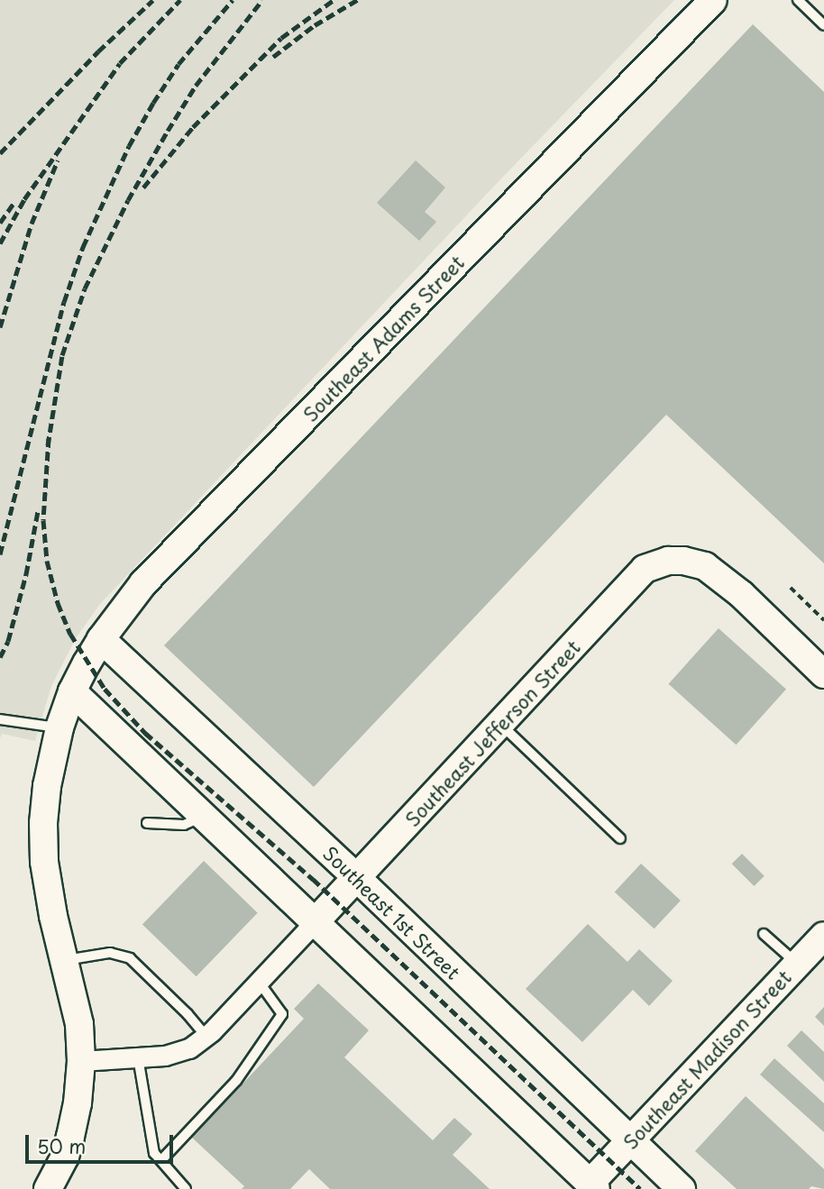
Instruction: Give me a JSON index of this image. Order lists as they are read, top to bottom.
{
  "streets": {
    "street": [
      "Southeast Adams Street",
      "Southeast Jefferson Street",
      "Southeast 1st Street",
      "Southeast Madison Street"
    ]
  },
  "crossings": [
    ["Southeast Adams Street", "Southeast 1st Street"],
    ["Southeast Jefferson Street", "Southeast 1st Street"],
    ["Southeast 1st Street", "Southeast Madison Street"]
  ],
  "scale_bar": "50 m"
}
